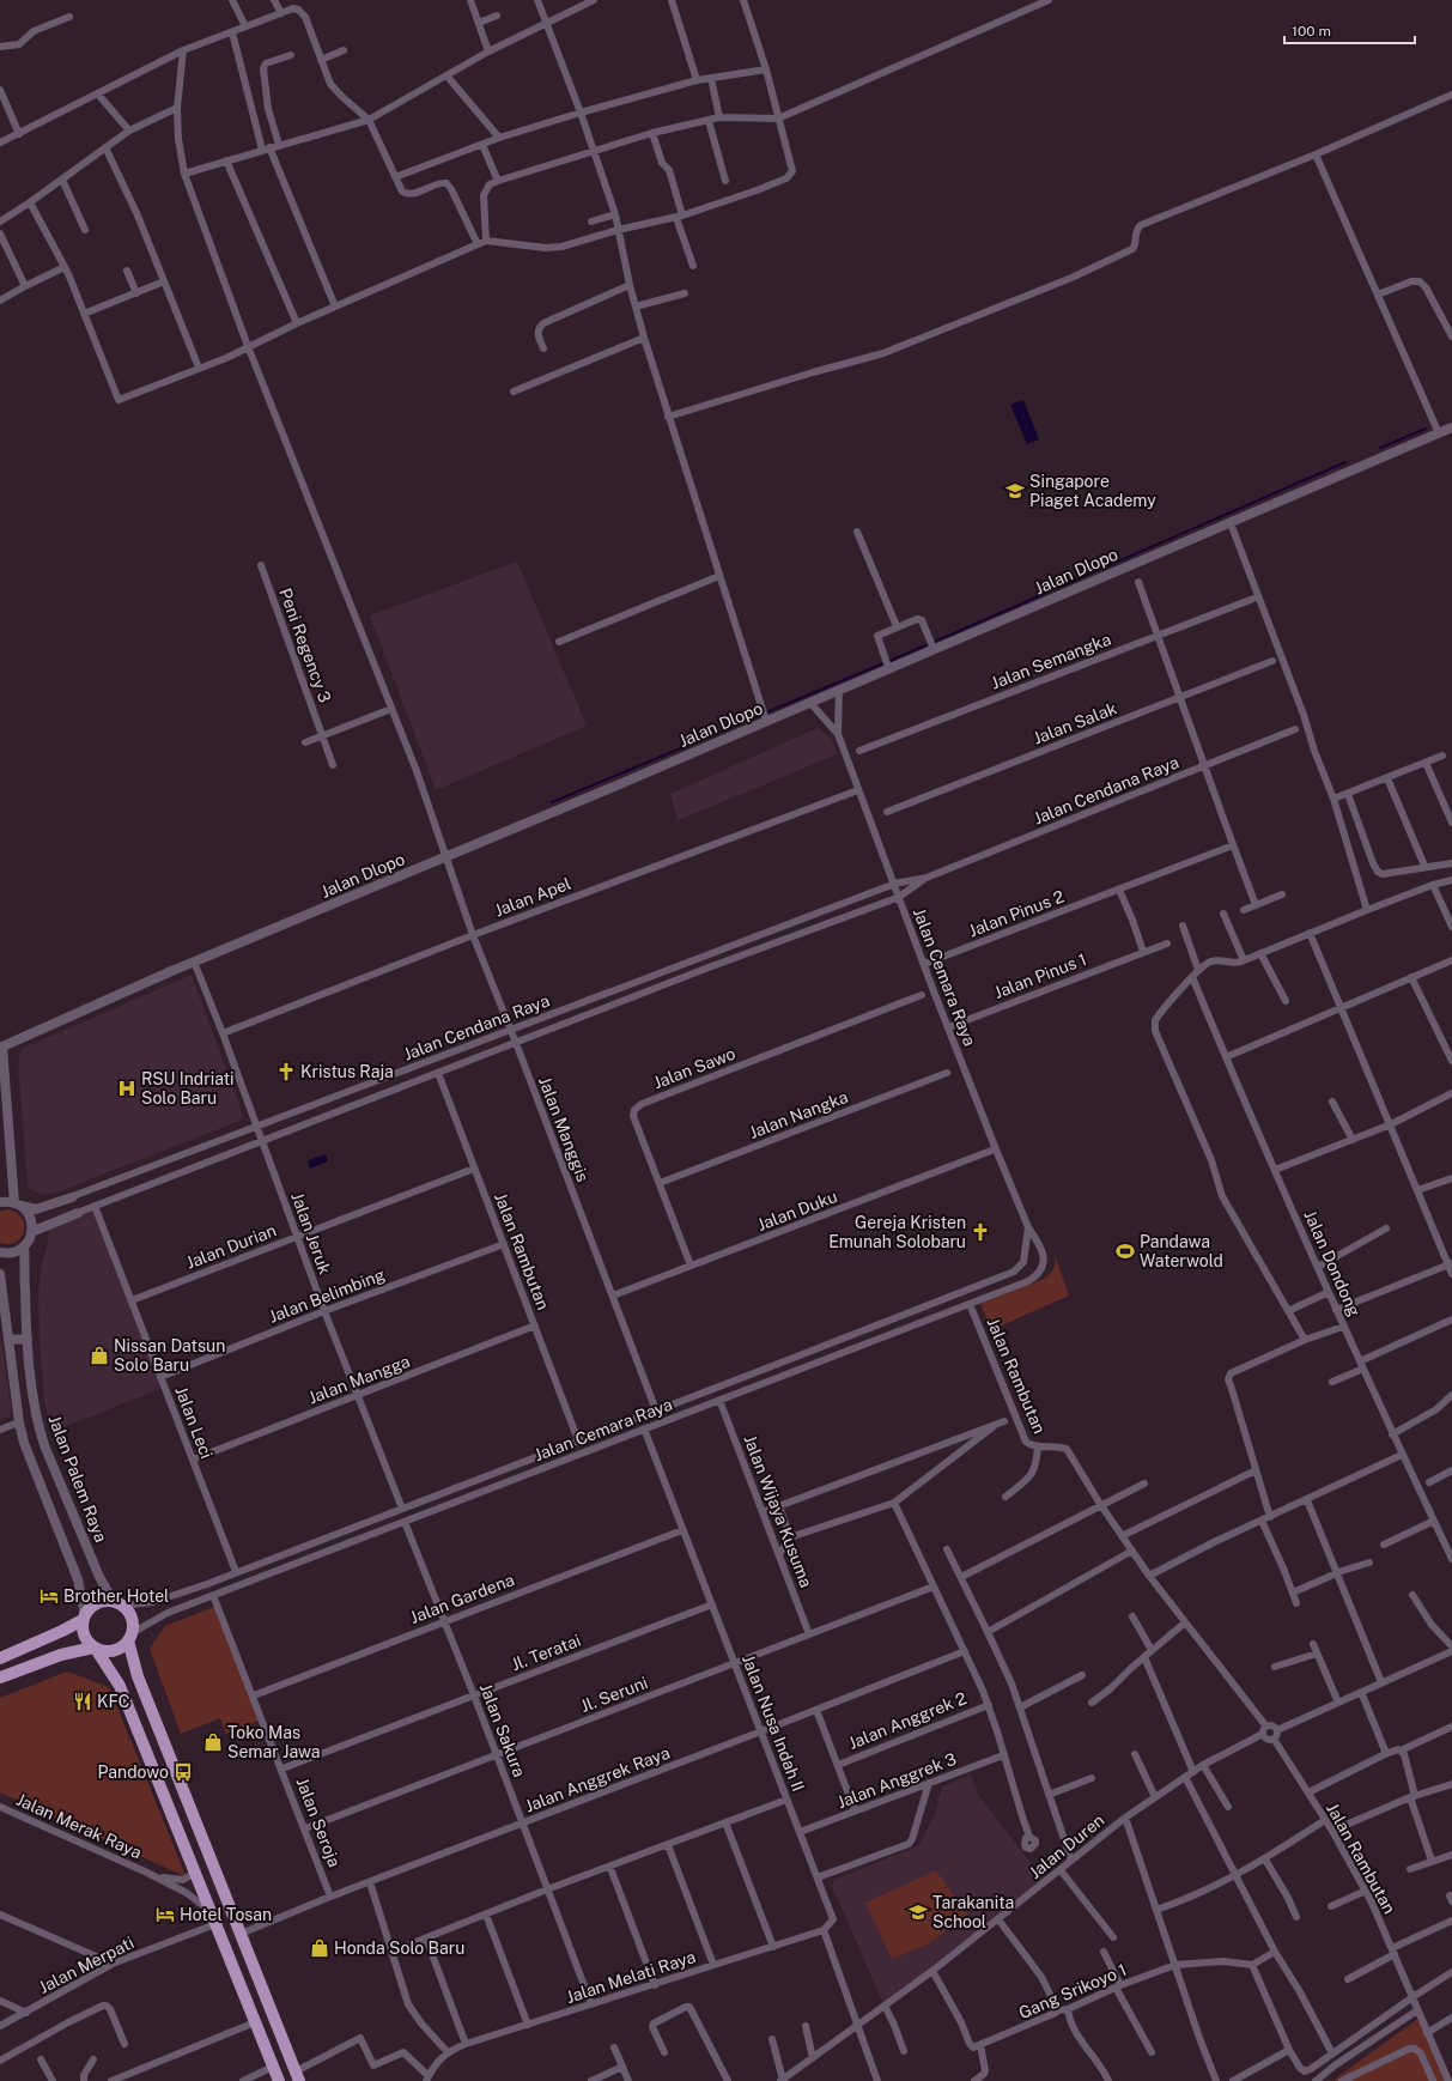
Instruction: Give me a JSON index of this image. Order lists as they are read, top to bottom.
{
  "streets": {
    "street": [
      "Jalan Dlopo",
      "Peni Regency 3",
      "Jalan Semangka",
      "Jalan Salak",
      "Jalan Cendana Raya",
      "Jalan Apel",
      "Jalan Pinus 2",
      "Jalan Pinus 1",
      "Jalan Cemara Raya",
      "Jalan Sawo",
      "Jalan Nangka",
      "Jalan Manggis",
      "Jalan Duku",
      "Jalan Jeruk",
      "Jalan Durian",
      "Jalan Rambutan",
      "Jalan Dondong",
      "Jalan Belimbing",
      "Jalan Mangga",
      "Jalan Leci",
      "Jalan Palem Raya",
      "Jalan Wijaya Kusuma",
      "Jalan Gardena",
      "Jl. Teratai",
      "Jl. Seruni",
      "Jalan Anggrek 2",
      "Jalan Nusa Indah II",
      "Jalan Sakura",
      "Jalan Anggrek Raya",
      "Jalan Anggrek 3",
      "Jalan Seroja",
      "Jalan Merak Raya",
      "Jalan Duren",
      "Jalan Merpati",
      "Jalan Melati Raya",
      "Gang Srikoyo 1"
    ]
  },
  "crossings": [
    ["Jalan Dlopo", "Jalan Manggis"],
    ["Jalan Cendana Raya", "Jalan Cemara Raya"],
    ["Jalan Cendana Raya", "Jalan Manggis"],
    ["Jalan Cendana Raya", "Jalan Jeruk"],
    ["Jalan Cendana Raya", "Jalan Rambutan"],
    ["Jalan Cendana Raya", "Jalan Leci"],
    ["Jalan Apel", "Jalan Manggis"],
    ["Jalan Apel", "Jalan Jeruk"],
    ["Jalan Pinus 2", "Jalan Cemara Raya"],
    ["Jalan Pinus 1", "Jalan Cemara Raya"],
    ["Jalan Cemara Raya", "Jalan Manggis"],
    ["Jalan Cemara Raya", "Jalan Jeruk"],
    ["Jalan Cemara Raya", "Jalan Rambutan"],
    ["Jalan Cemara Raya", "Jalan Palem Raya"],
    ["Jalan Cemara Raya", "Jalan Wijaya Kusuma"],
    ["Jalan Cemara Raya", "Jalan Nusa Indah II"],
    ["Jalan Cemara Raya", "Jalan Sakura"],
    ["Jalan Sawo", "Jalan Nangka"],
    ["Jalan Sawo", "Jalan Duku"],
    ["Jalan Manggis", "Jalan Duku"],
    ["Jalan Jeruk", "Jalan Durian"],
    ["Jalan Jeruk", "Jalan Belimbing"],
    ["Jalan Jeruk", "Jalan Mangga"],
    ["Jalan Durian", "Jalan Rambutan"],
    ["Jalan Durian", "Jalan Leci"],
    ["Jalan Rambutan", "Jalan Belimbing"],
    ["Jalan Rambutan", "Jalan Mangga"],
    ["Jalan Rambutan", "Jalan Duren"],
    ["Jalan Belimbing", "Jalan Leci"],
    ["Jalan Mangga", "Jalan Leci"],
    ["Jalan Wijaya Kusuma", "Jl. Seruni"],
    ["Jalan Gardena", "Jalan Nusa Indah II"],
    ["Jalan Gardena", "Jalan Sakura"],
    ["Jalan Gardena", "Jalan Seroja"],
    ["Jl. Teratai", "Jalan Nusa Indah II"],
    ["Jl. Teratai", "Jalan Sakura"],
    ["Jl. Teratai", "Jalan Seroja"],
    ["Jl. Seruni", "Jalan Nusa Indah II"],
    ["Jl. Seruni", "Jalan Sakura"],
    ["Jl. Seruni", "Jalan Seroja"],
    ["Jalan Nusa Indah II", "Jalan Anggrek Raya"],
    ["Jalan Nusa Indah II", "Jalan Anggrek 3"],
    ["Jalan Nusa Indah II", "Jalan Melati Raya"],
    ["Jalan Sakura", "Jalan Anggrek Raya"],
    ["Jalan Sakura", "Jalan Melati Raya"],
    ["Jalan Anggrek Raya", "Jalan Seroja"]
  ],
  "places": {
    "school or university": ["Singapore Piaget Academy", "Tarakanita School"],
    "church": ["Kristus Raja", "Gereja Kristen Emunah Solobaru"],
    "hospital": ["RSU Indriati Solo Baru"],
    "sports": ["Pandawa Waterwold"],
    "shop": ["Nissan Datsun Solo Baru", "Toko Mas Semar Jawa", "Honda Solo Baru"],
    "hotel": ["Brother Hotel", "Hotel Tosan"],
    "restaurant": ["KFC"],
    "bus stop": ["Pandowo"]
  },
  "scale_bar": "100 m"
}
